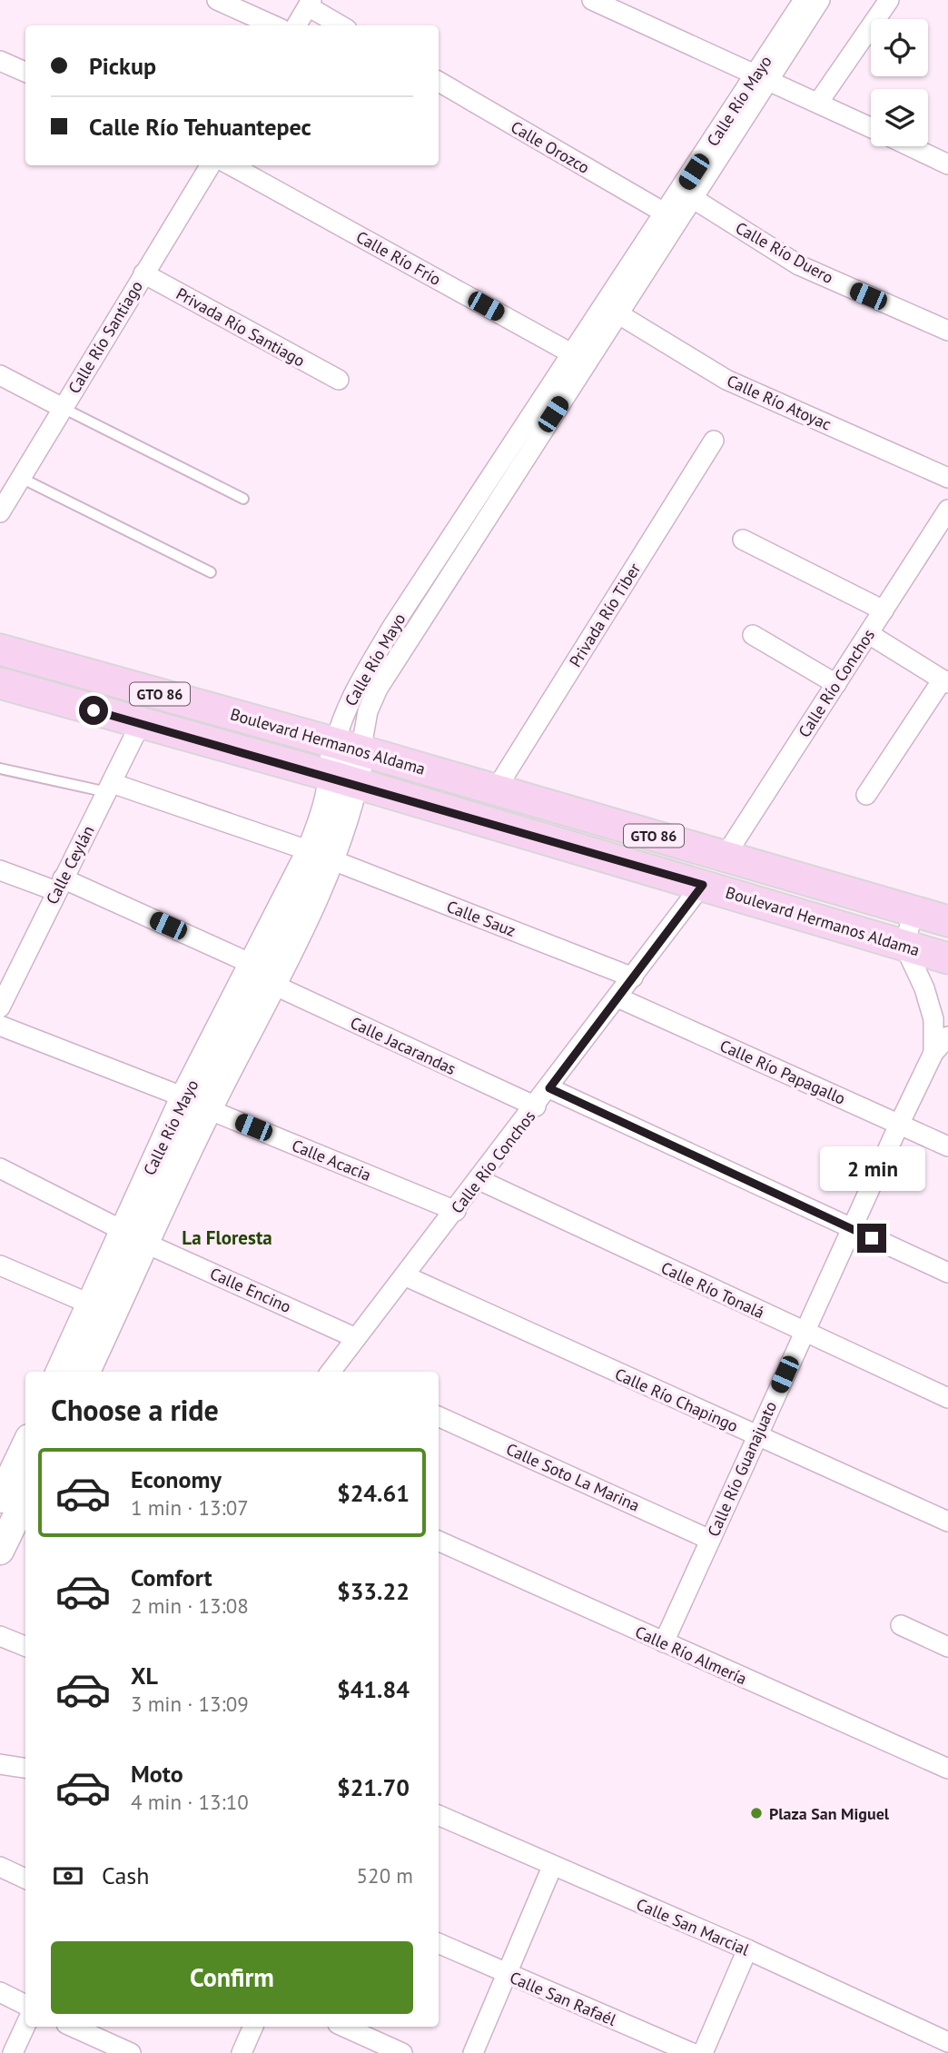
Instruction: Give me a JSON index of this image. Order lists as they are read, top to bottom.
{
  "streets": {
    "main road": ["GTO 86", "Boulevard Hermanos Aldama"],
    "street": [
      "Calle Río Mayo",
      "Calle Orozco",
      "Calle Río Duero",
      "Calle Río Frío",
      "Privada Río Santiago",
      "Calle Río Santiago",
      "Calle Río Atoyac",
      "Privada Río Tiber",
      "Calle Río Conchos",
      "Calle Ceylán",
      "Calle Sauz",
      "Calle Jacarandas",
      "Calle Río Papagallo",
      "Calle Acacia",
      "Calle Encino",
      "Calle Río Tonalá",
      "Calle Río Chapingo",
      "Calle Río Guanajuato",
      "Calle Soto La Marina",
      "Calle Río Almería",
      "Calle San Marcial",
      "Calle San Rafaél"
    ]
  },
  "crossings": [
    ["Calle Río Mayo", "Calle Orozco"],
    ["Calle Río Mayo", "Calle Río Duero"],
    ["Calle Río Mayo", "Calle Río Frío"],
    ["Calle Río Mayo", "Calle Río Atoyac"],
    ["Calle Río Mayo", "Boulevard Hermanos Aldama"],
    ["Calle Río Mayo", "Calle Sauz"],
    ["Calle Río Mayo", "Calle Jacarandas"],
    ["Calle Río Mayo", "Calle Acacia"],
    ["Calle Río Mayo", "Calle Encino"],
    ["Privada Río Santiago", "Calle Río Santiago"],
    ["Privada Río Tiber", "Boulevard Hermanos Aldama"],
    ["Calle Río Conchos", "Boulevard Hermanos Aldama"],
    ["Calle Río Conchos", "Calle Sauz"],
    ["Calle Río Conchos", "Calle Jacarandas"],
    ["Calle Río Conchos", "Calle Río Papagallo"],
    ["Calle Río Conchos", "Calle Acacia"],
    ["Calle Río Conchos", "Calle Encino"],
    ["Calle Río Conchos", "Calle Río Tonalá"],
    ["Calle Río Conchos", "Calle Río Chapingo"],
    ["Boulevard Hermanos Aldama", "Calle Ceylán"],
    ["Boulevard Hermanos Aldama", "Calle Río Guanajuato"],
    ["Calle Ceylán", "Calle Sauz"],
    ["Calle Río Papagallo", "Calle Río Guanajuato"],
    ["Calle Río Tonalá", "Calle Río Guanajuato"],
    ["Calle Río Chapingo", "Calle Río Guanajuato"],
    ["Calle Río Guanajuato", "Calle Soto La Marina"],
    ["Calle Río Guanajuato", "Calle Río Almería"]
  ],
  "districts": ["La Floresta"],
  "places": ["Plaza San Miguel"],
  "page": {
    "banner": ["Pickup", "Calle Río Tehuantepec"],
    "bubble": "2 min",
    "heading": "Choose a ride",
    "list": [
      {
        "name": "Economy",
        "note": "1 min · 13:07",
        "value": "$24.61"
      },
      {
        "name": "Comfort",
        "note": "2 min · 13:08",
        "value": "$33.22"
      },
      {
        "name": "XL",
        "note": "3 min · 13:09",
        "value": "$41.84"
      },
      {
        "name": "Moto",
        "note": "4 min · 13:10",
        "value": "$21.70"
      }
    ],
    "pay": ["Cash", "520 m"],
    "buttons": "Confirm"
  }
}
